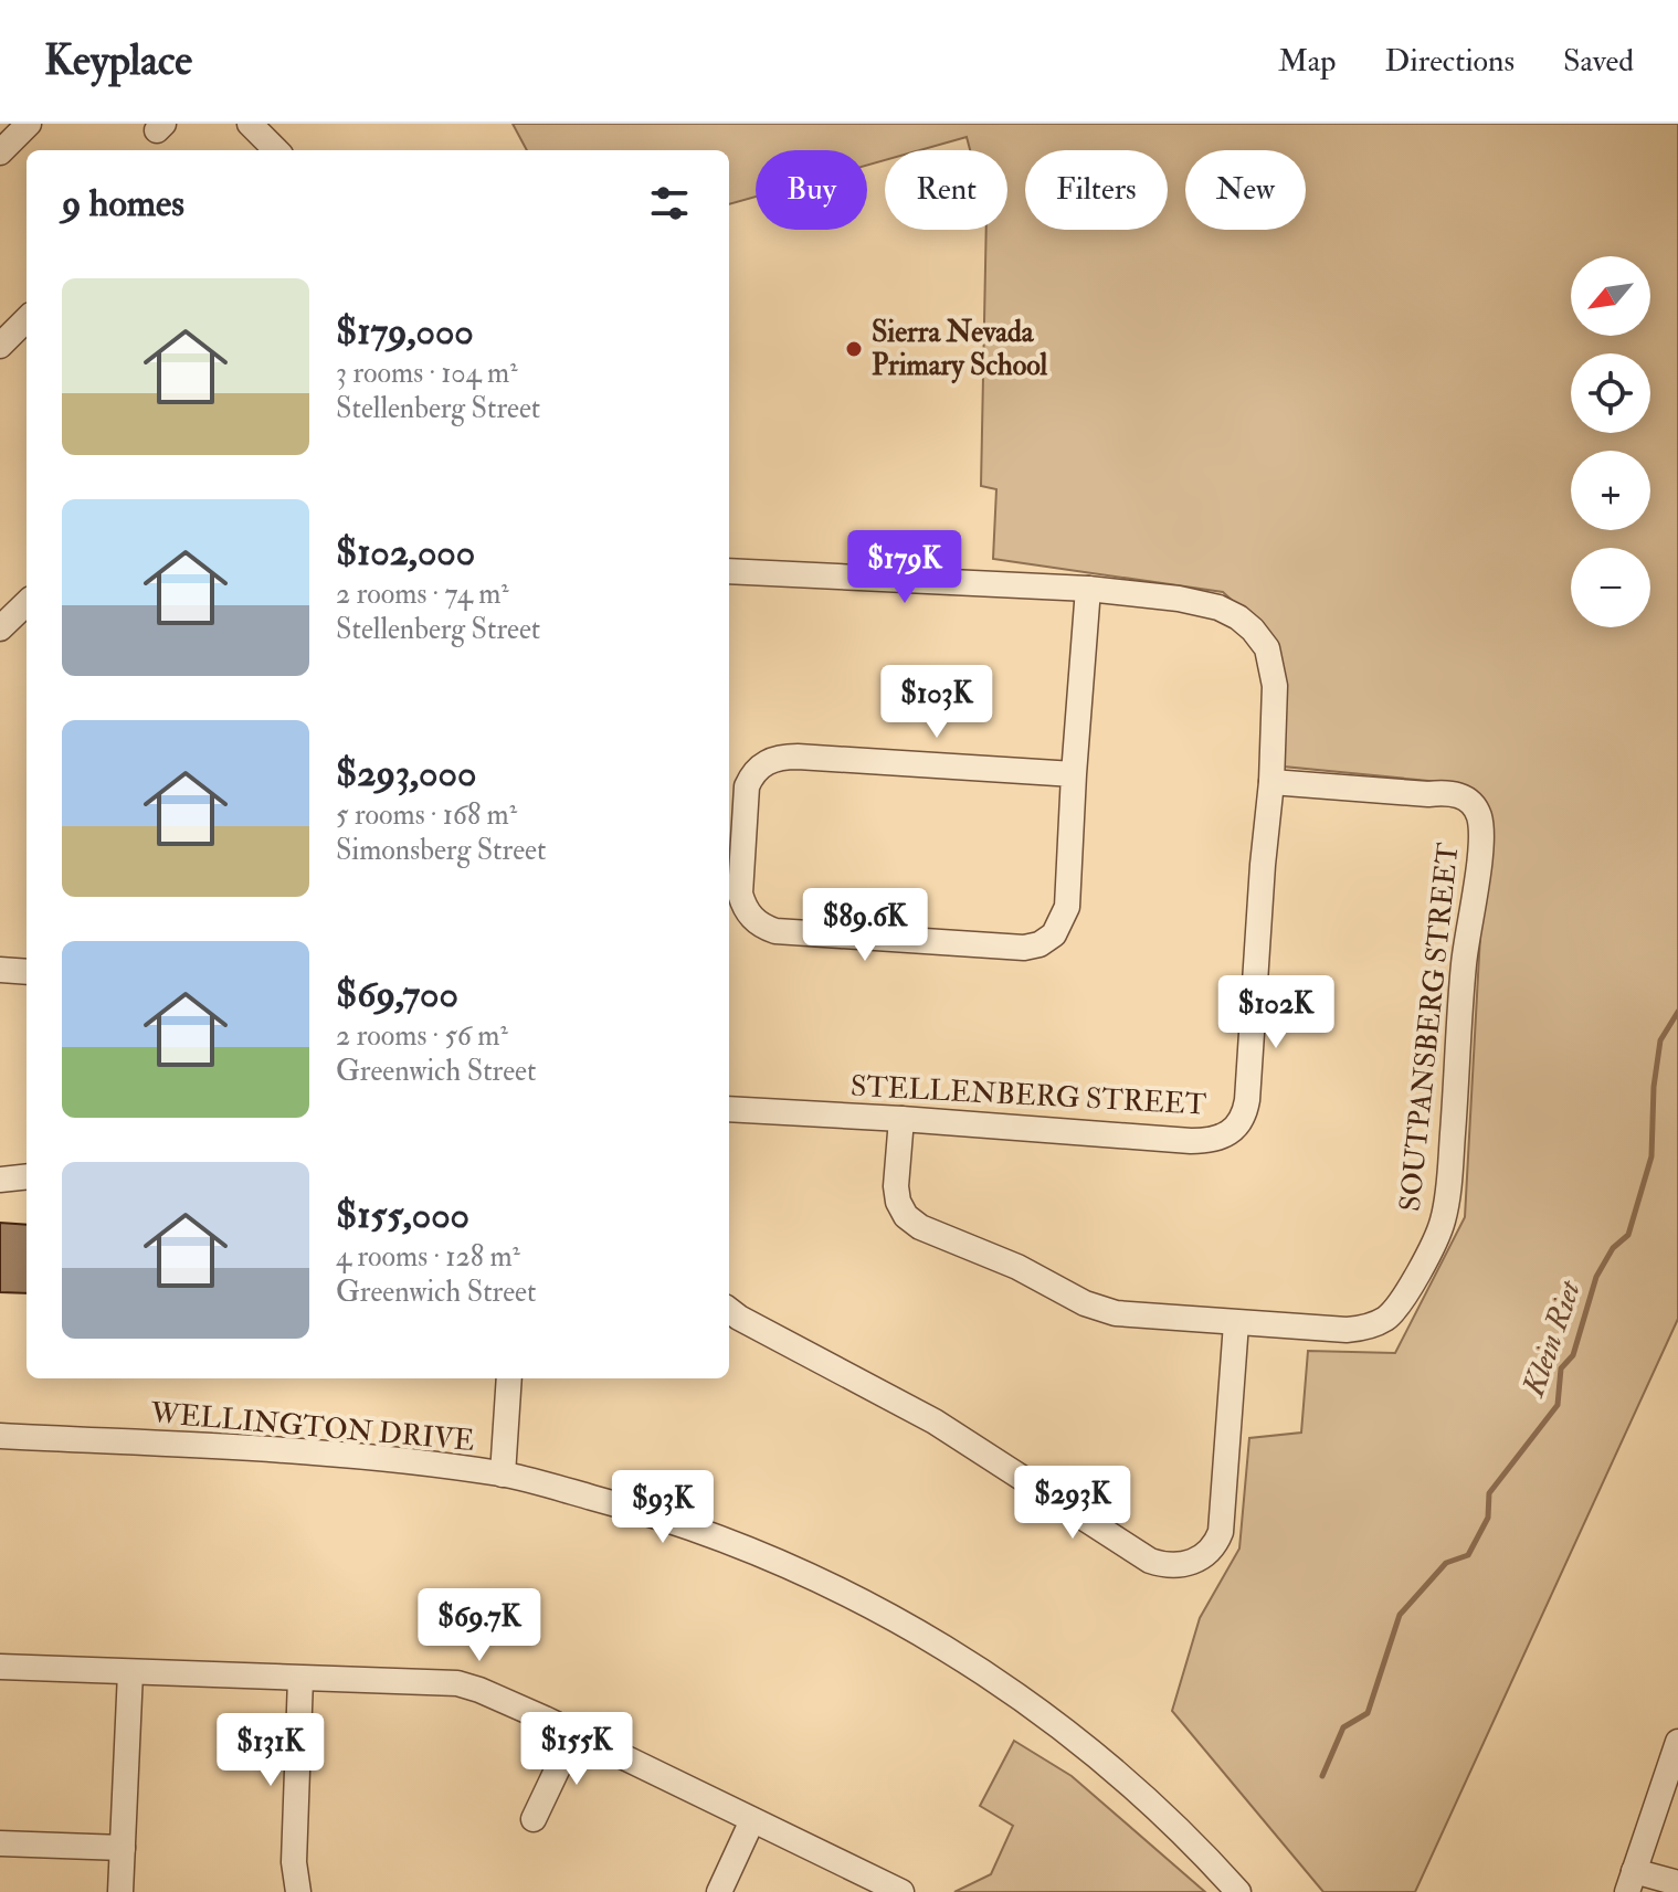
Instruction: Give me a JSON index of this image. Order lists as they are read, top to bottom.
{
  "streets": {
    "street": ["SOUTPANSBERG STREET", "STELLENBERG STREET", "WELLINGTON DRIVE"]
  },
  "crossings": [
    ["SOUTPANSBERG STREET", "STELLENBERG STREET"]
  ],
  "water": ["Klein Riet"],
  "places": ["Sierra Nevada Primary School"],
  "north": "bottom left",
  "page": {
    "header": "Keyplace",
    "nav": ["Map", "Directions", "Saved"],
    "chip": [
      "Buy",
      "Rent",
      "Filters",
      "New"
    ],
    "heading": "9 homes",
    "map_buttons": ["+", "−"],
    "list": [
      {
        "name": "$179,000",
        "note": "3 rooms · 104 m² · Stellenberg Street"
      },
      {
        "name": "$102,000",
        "note": "2 rooms · 74 m² · Stellenberg Street"
      },
      {
        "name": "$293,000",
        "note": "5 rooms · 168 m² · Simonsberg Street"
      },
      {
        "name": "$69,700",
        "note": "2 rooms · 56 m² · Greenwich Street"
      },
      {
        "name": "$155,000",
        "note": "4 rooms · 128 m² · Greenwich Street"
      }
    ],
    "price": [
      "$179K",
      "$103K",
      "$89.6K",
      "$102K",
      "$293K",
      "$93K",
      "$69.7K",
      "$155K",
      "$131K"
    ]
  }
}
